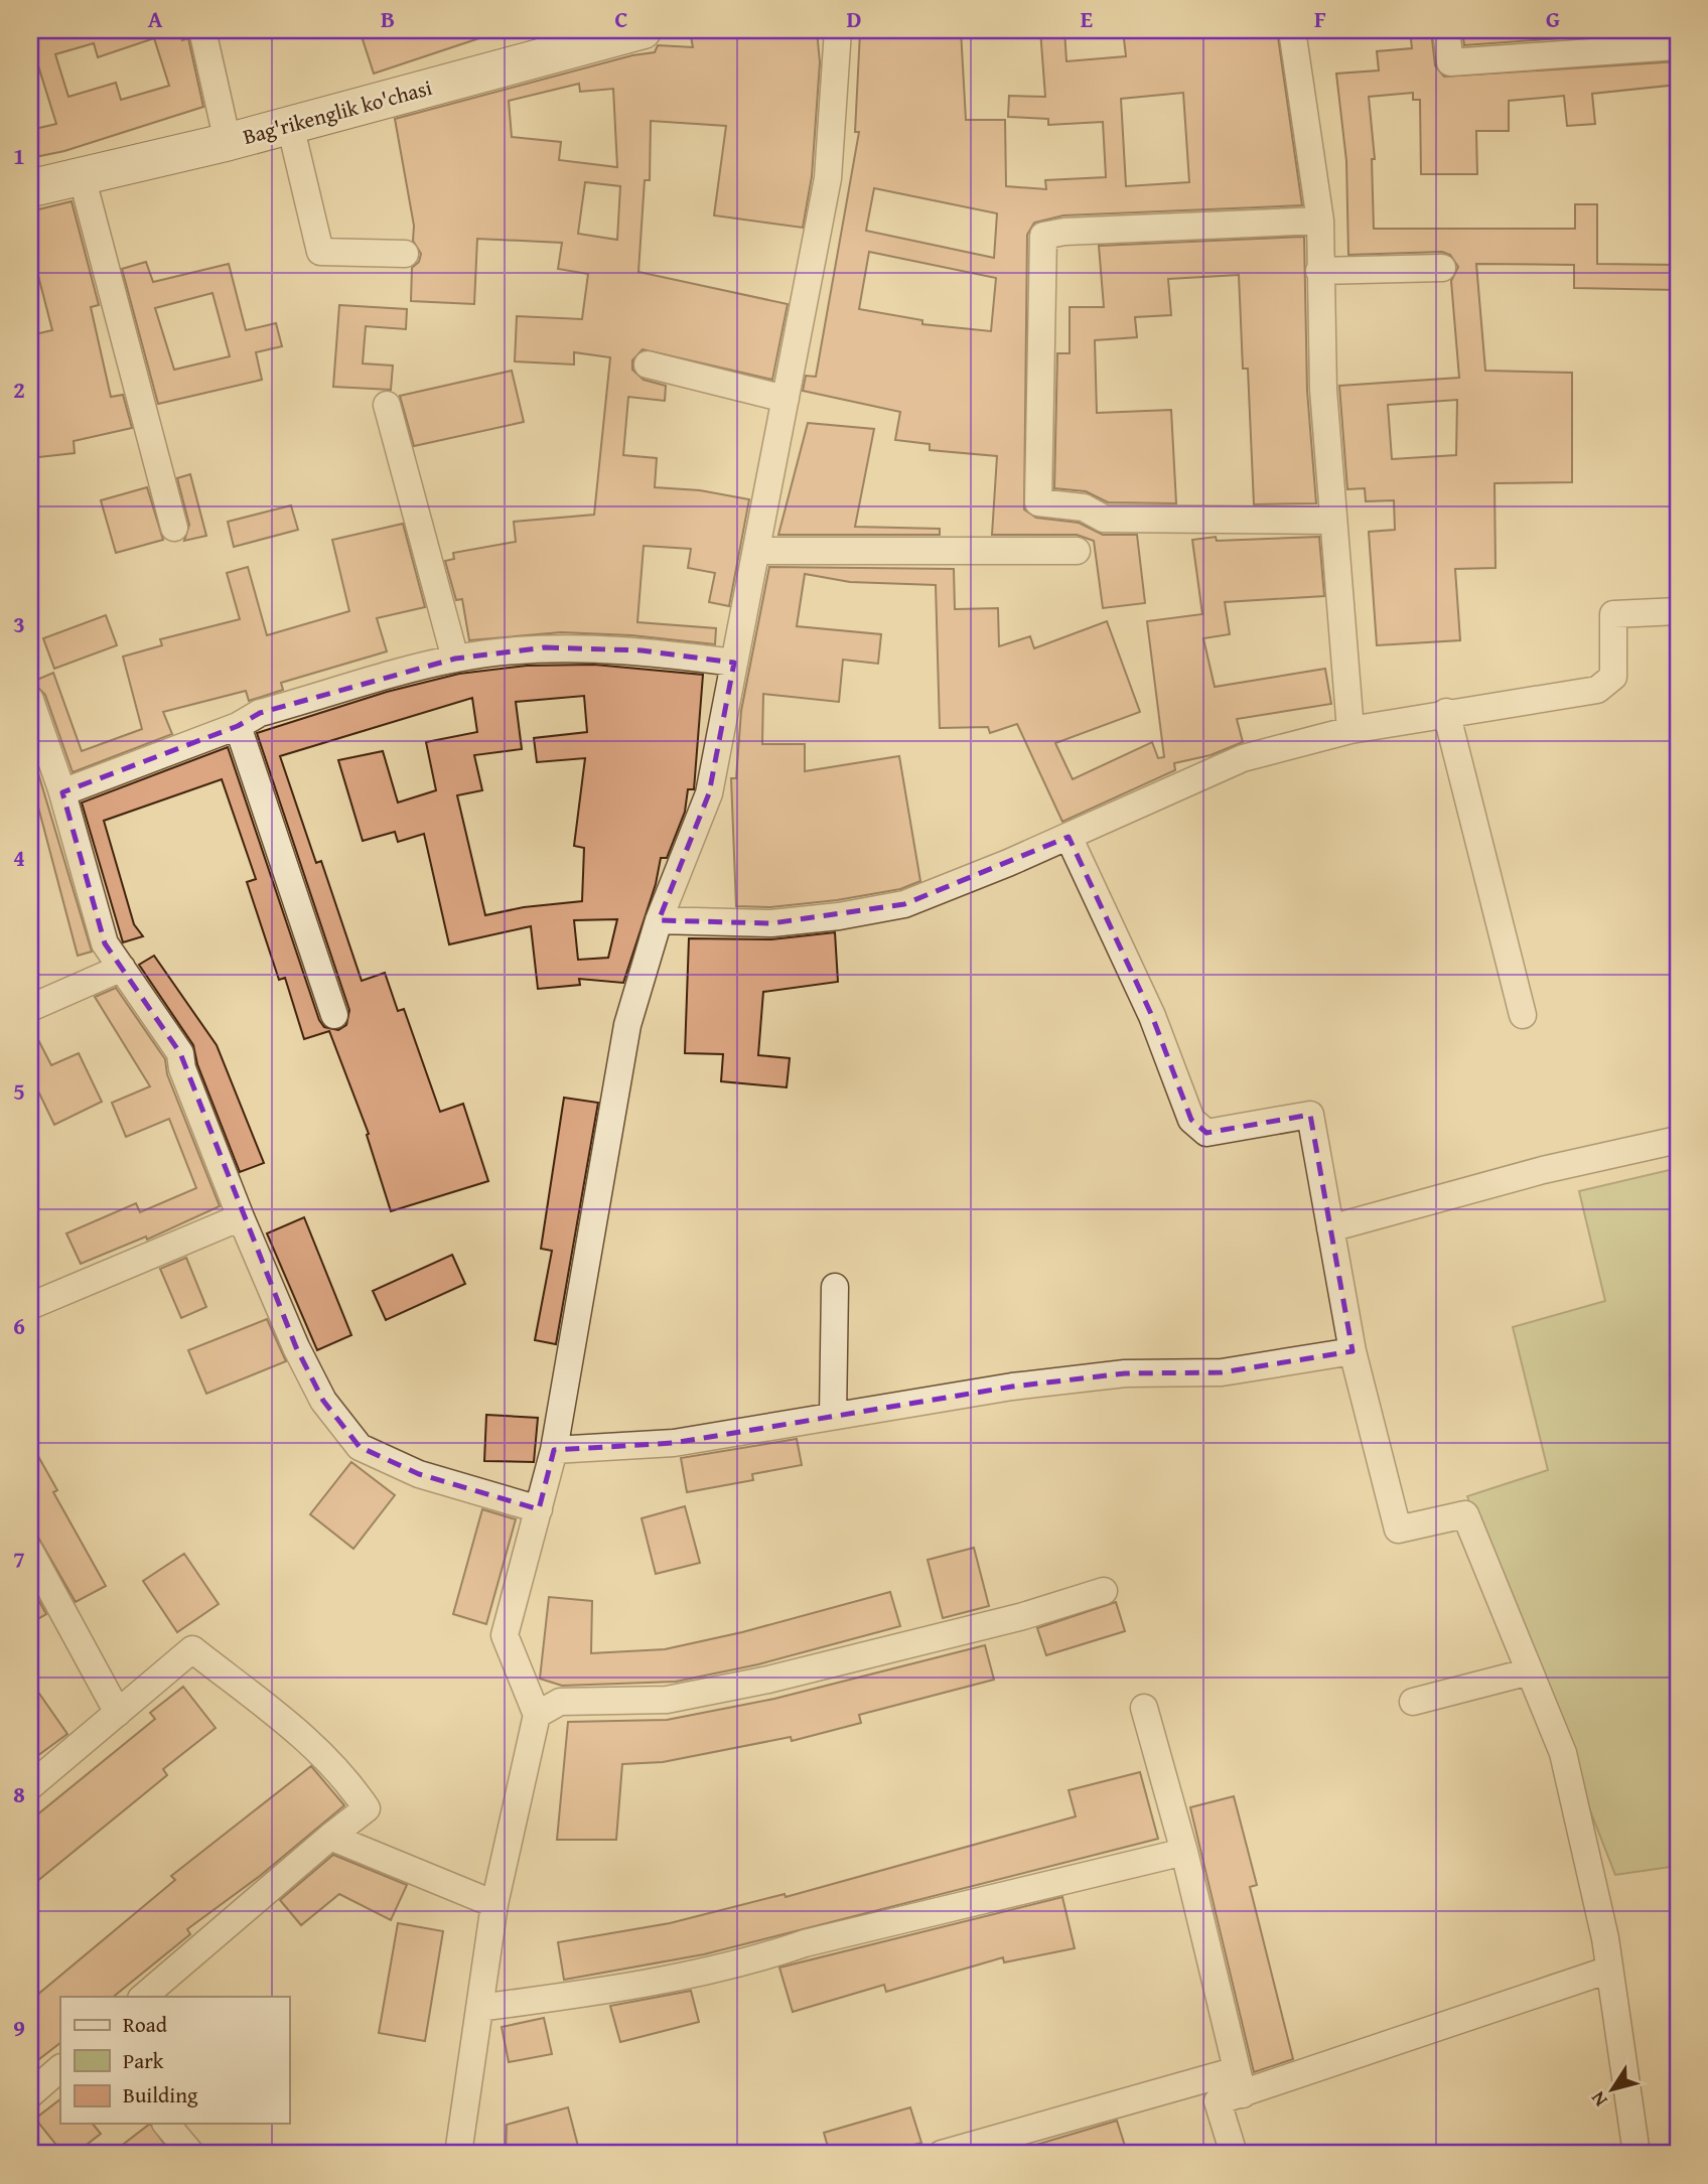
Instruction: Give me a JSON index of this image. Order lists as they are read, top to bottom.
{
  "streets": {
    "main road": ["Bag'rikenglik ko'chasi"]
  },
  "legend": ["Road", "Park", "Building"],
  "north": "bottom left",
  "grid": {
    "columns": [
      "A",
      "B",
      "C",
      "D",
      "E",
      "F",
      "G"
    ],
    "rows": [
      "1",
      "2",
      "3",
      "4",
      "5",
      "6",
      "7",
      "8",
      "9"
    ]
  }
}
